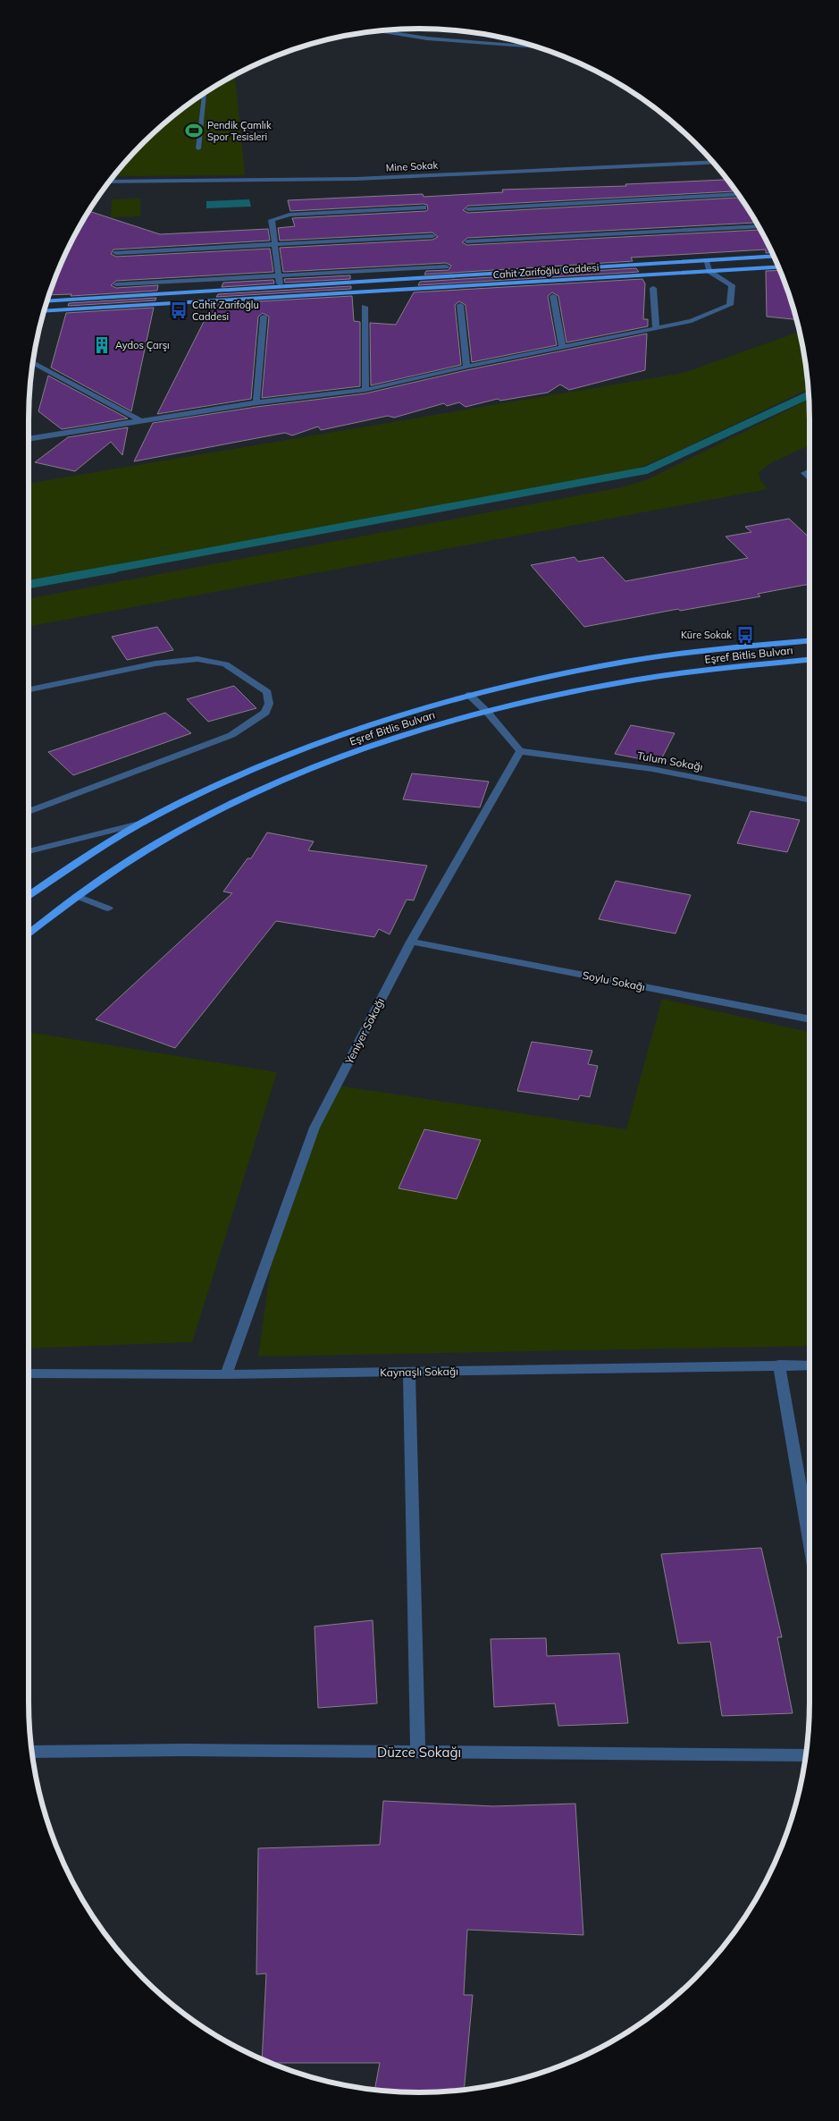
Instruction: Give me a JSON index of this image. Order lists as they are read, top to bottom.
{
  "streets": {
    "main road": ["Cahit Zarifoğlu Caddesi", "Eşref Bitlis Bulvarı"],
    "street": [
      "Mine Sokak",
      "Tulum Sokağı",
      "Soylu Sokağı",
      "Yeniyer Sokağı",
      "Kaynaşlı Sokağı",
      "Düzce Sokağı"
    ]
  },
  "crossings": [
    ["Tulum Sokağı", "Yeniyer Sokağı"],
    ["Soylu Sokağı", "Yeniyer Sokağı"],
    ["Yeniyer Sokağı", "Kaynaşlı Sokağı"]
  ],
  "places": {
    "sports": ["Pendik Çamlık Spor Tesisleri"],
    "bus stop": ["Cahit Zarifoğlu Caddesi", "Küre Sokak"],
    "building": ["Aydos Çarşı"]
  }
}
